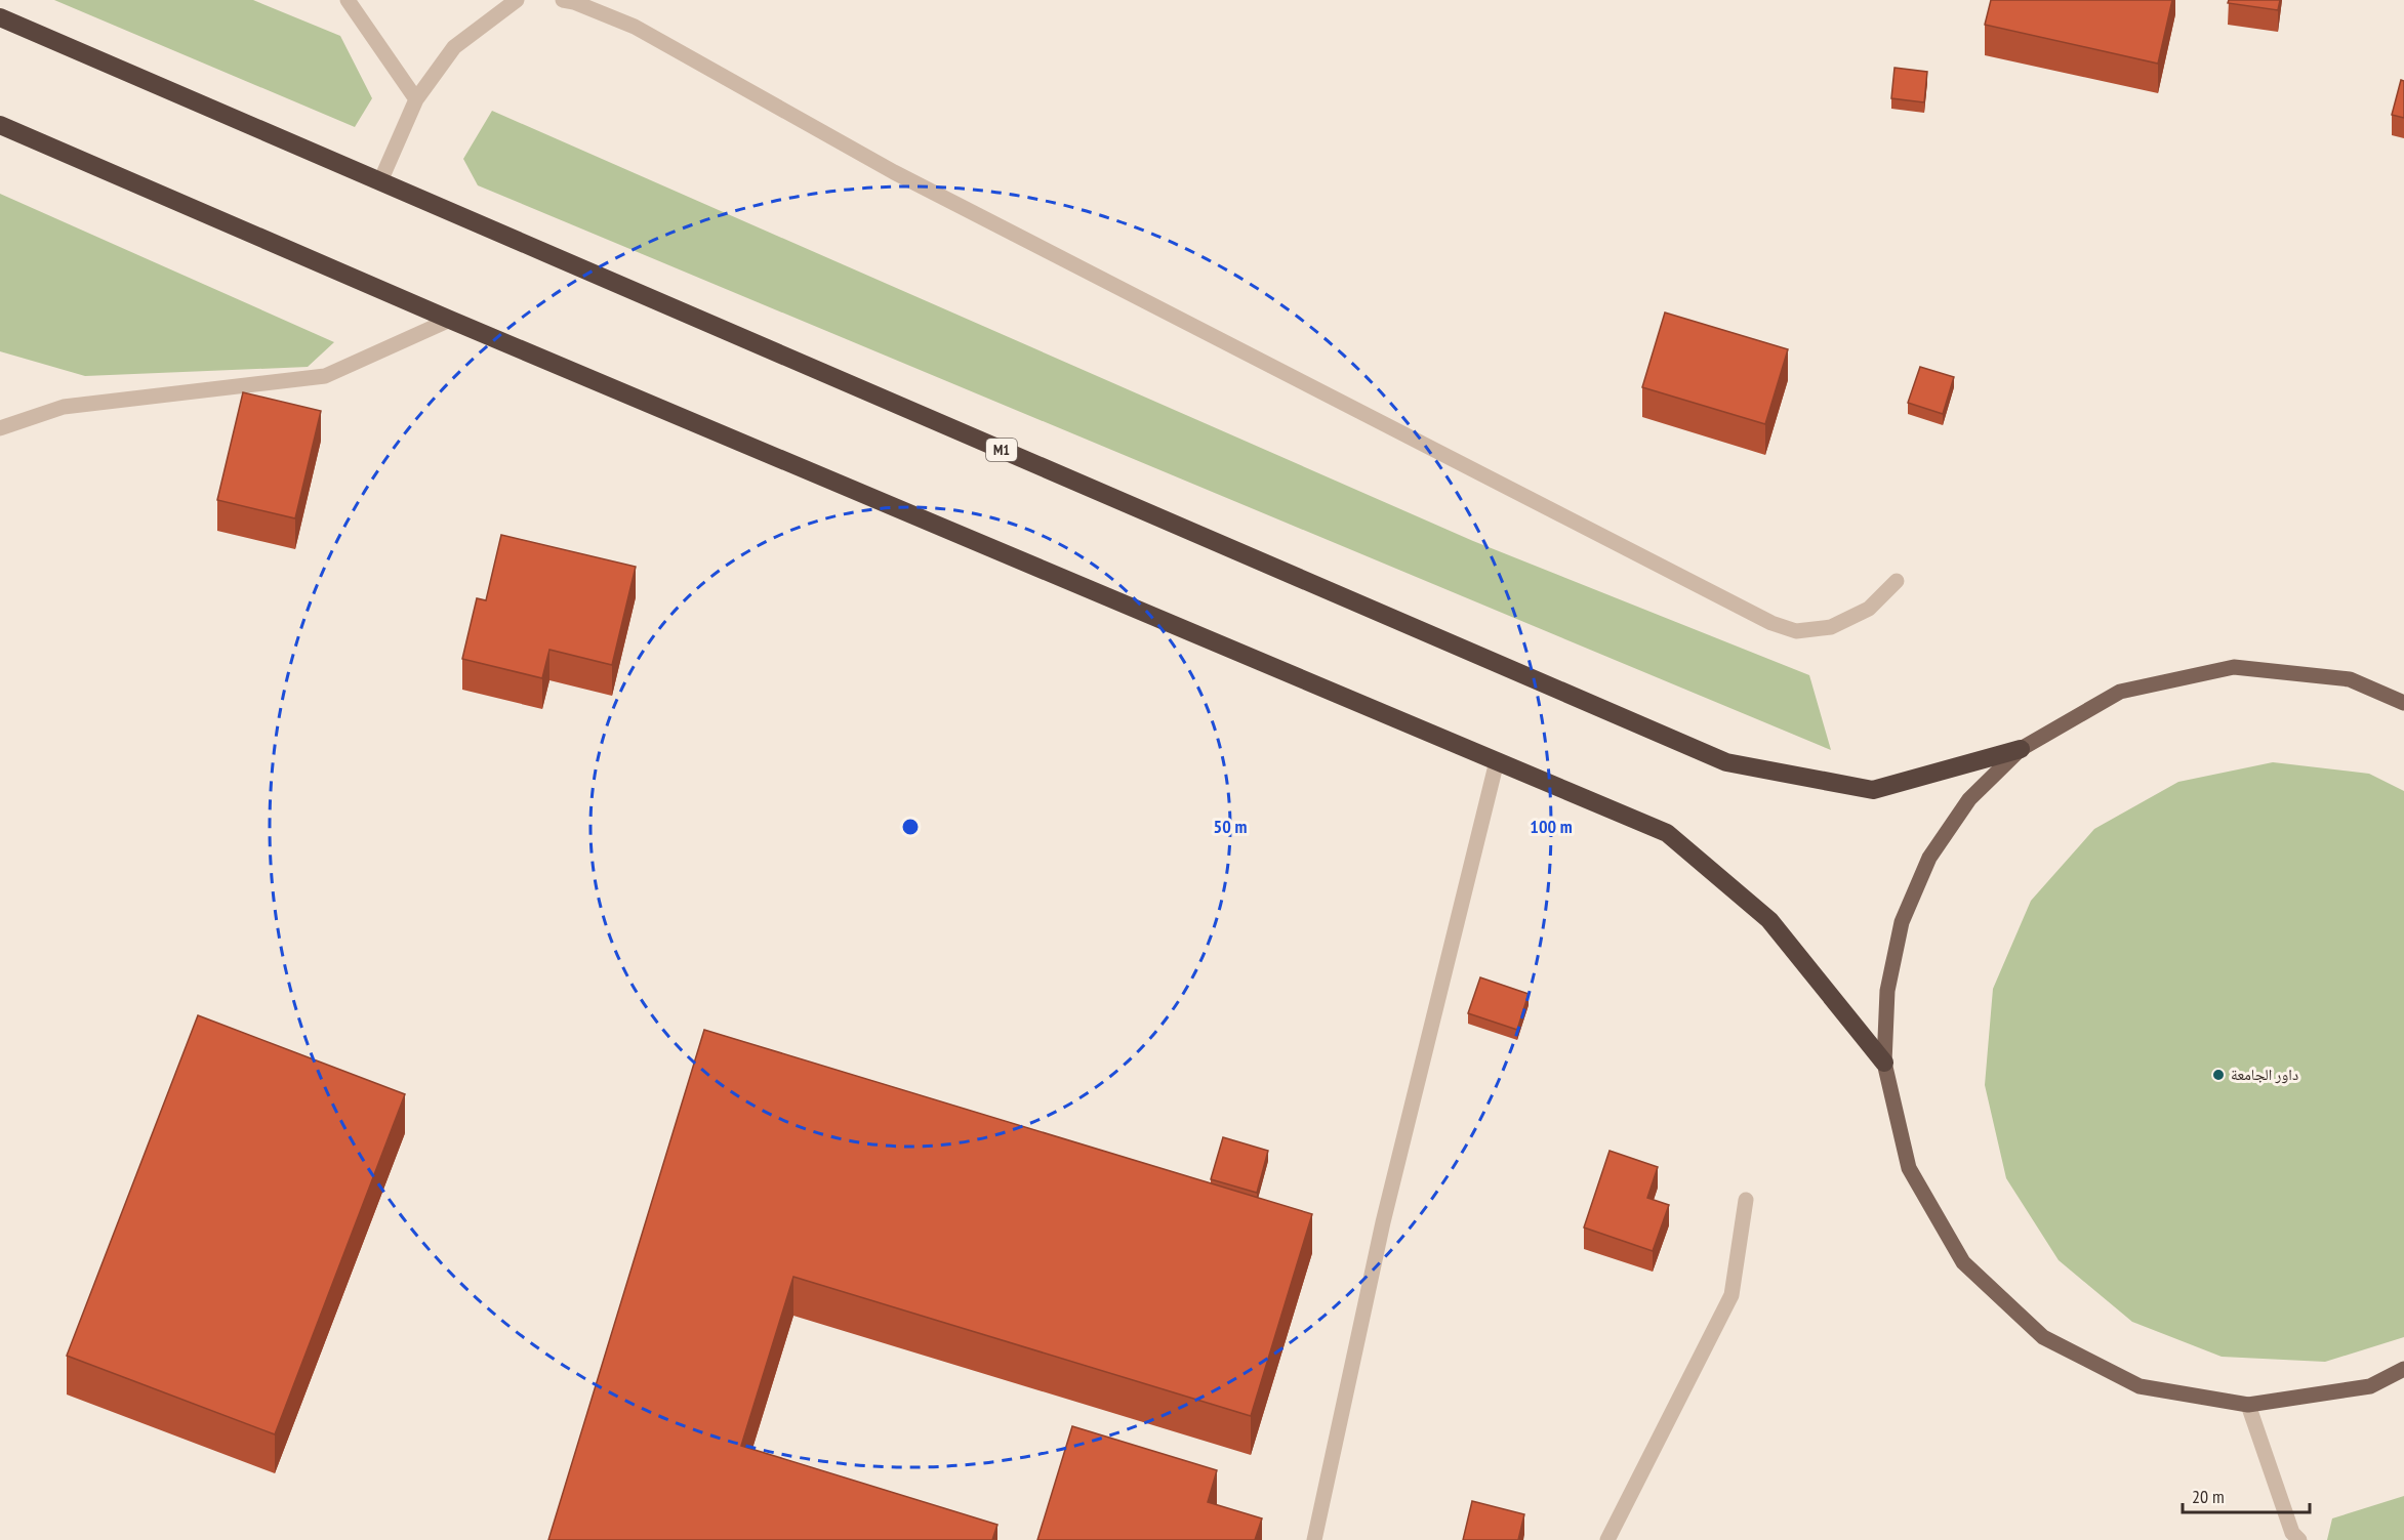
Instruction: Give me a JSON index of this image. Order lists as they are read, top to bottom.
{
  "streets": {
    "highway": ["M1"]
  },
  "places": ["داور الجامعة"],
  "scale_bar": "20 m",
  "rings": ["50 m", "100 m"]
}
